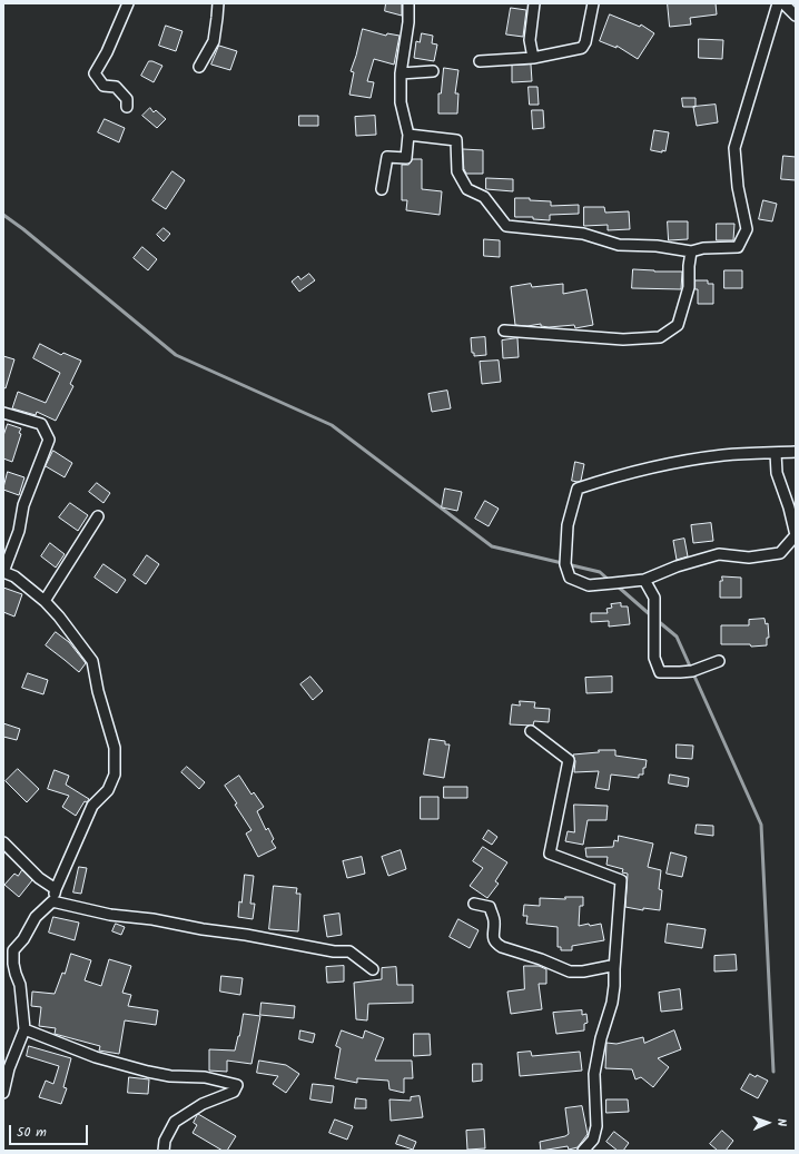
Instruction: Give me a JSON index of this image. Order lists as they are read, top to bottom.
{
  "scale_bar": "50 m",
  "north": "right"
}
